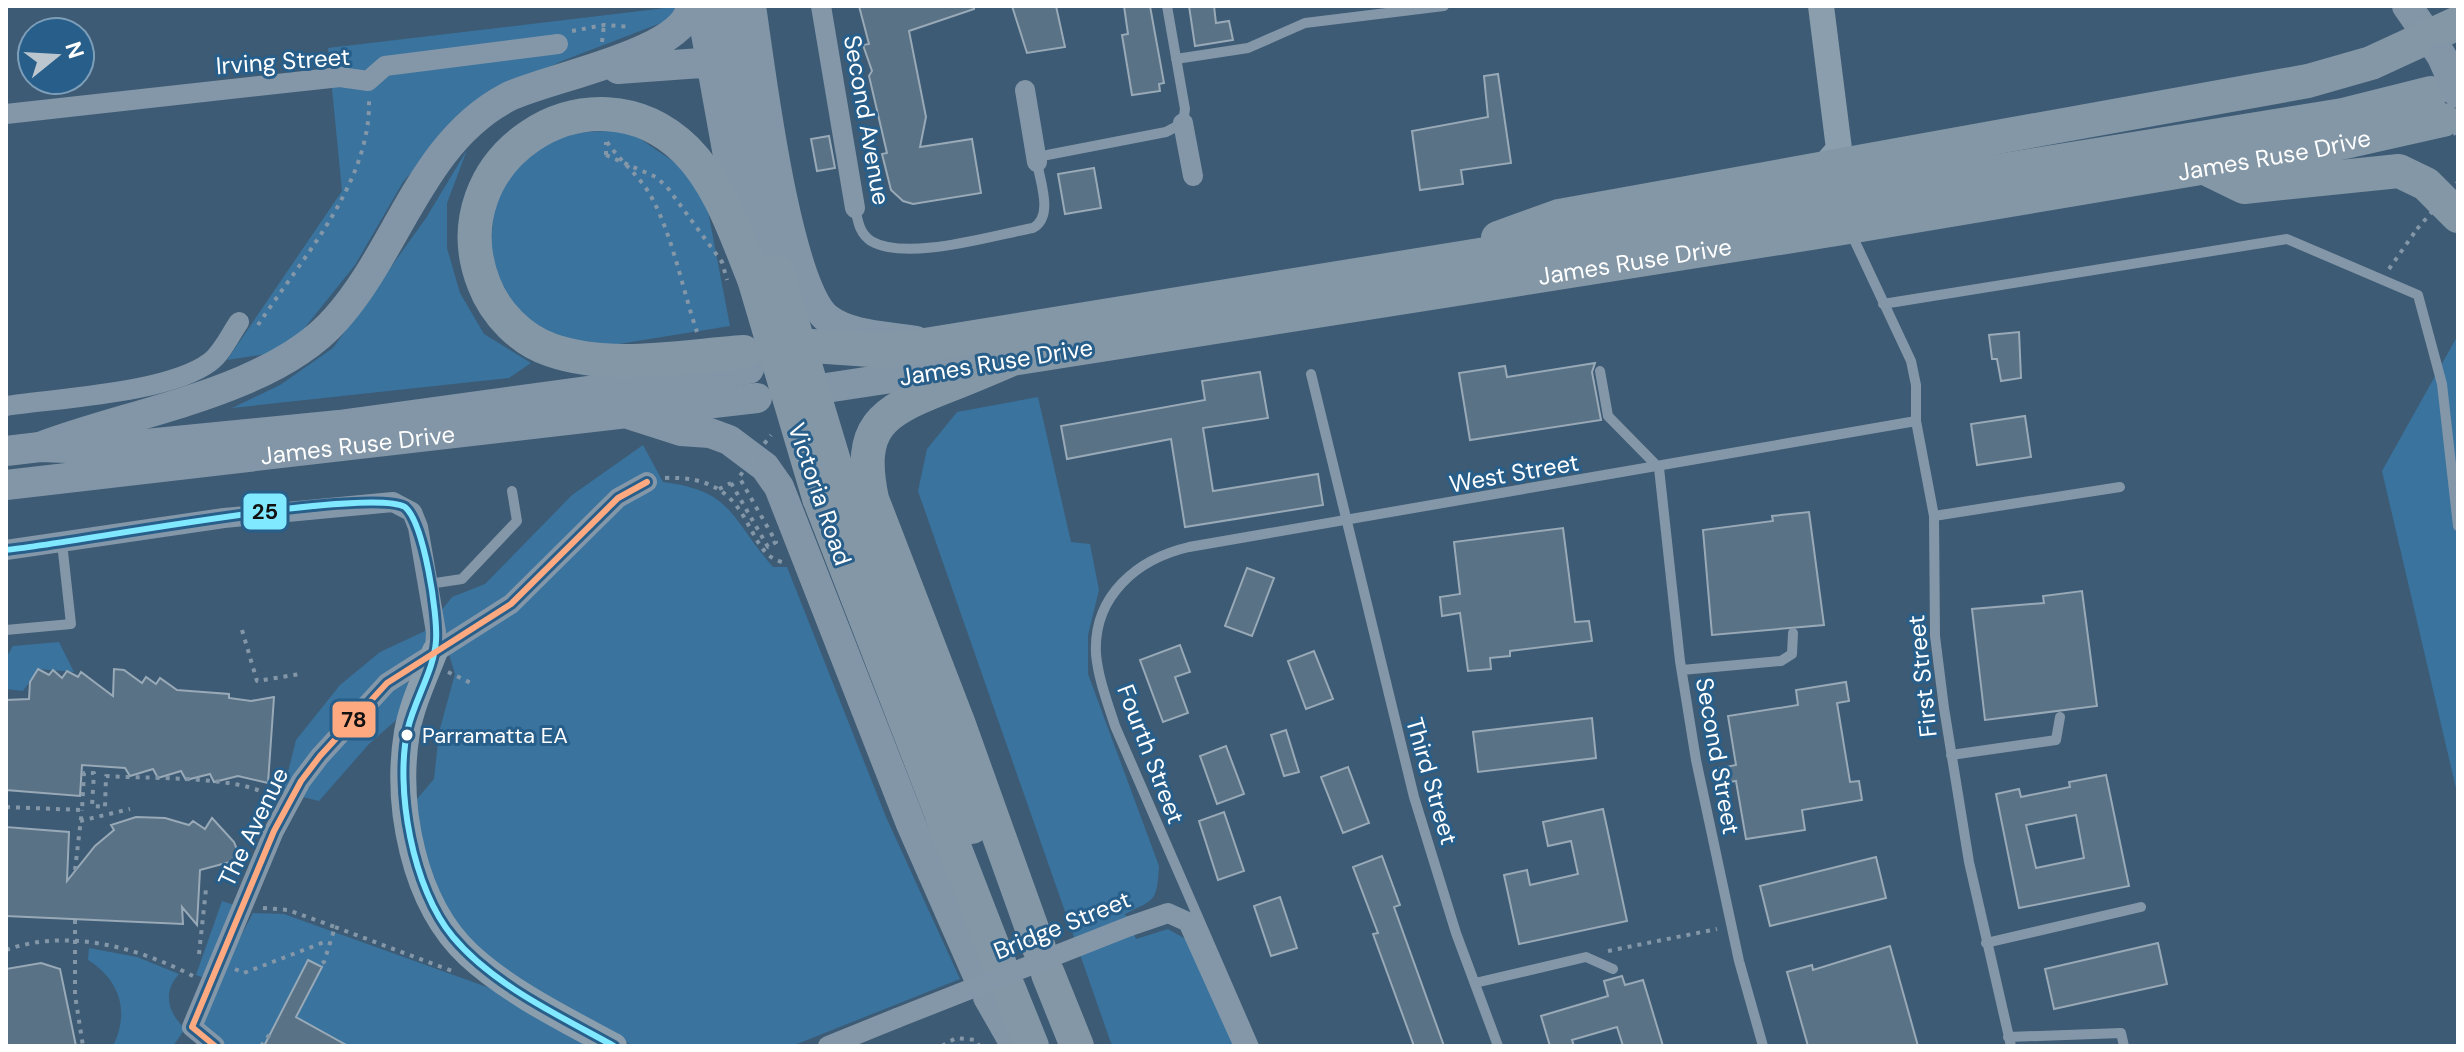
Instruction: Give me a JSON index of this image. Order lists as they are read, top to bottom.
{
  "streets": {
    "highway": ["James Ruse Drive", "Victoria Road"],
    "street": [
      "Irving Street",
      "Second Avenue",
      "The Avenue",
      "Bridge Street"
    ],
    "lane": [
      "West Street",
      "First Street",
      "Fourth Street",
      "Second Street",
      "Third Street"
    ]
  },
  "crossings": [
    ["James Ruse Drive", "First Street"],
    ["West Street", "First Street"],
    ["West Street", "Fourth Street"],
    ["West Street", "Second Street"],
    ["West Street", "Third Street"]
  ],
  "places": ["Parramatta EA"],
  "lines": ["transit line 78", "transit line 25"],
  "north": "right"
}
